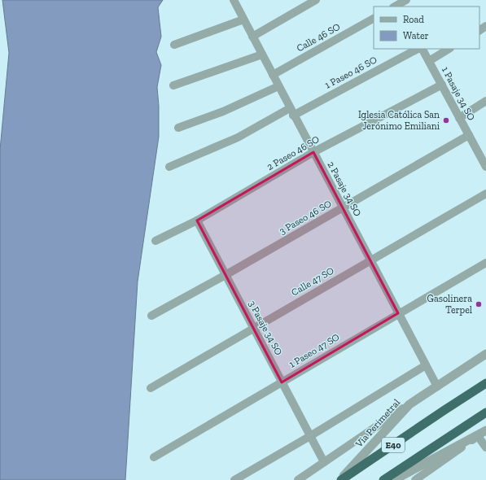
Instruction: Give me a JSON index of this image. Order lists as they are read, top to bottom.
{
  "streets": {
    "highway": ["Vía Perimetral", "E40"],
    "street": [
      "Calle 46 SO",
      "1 Paseo 46 SO",
      "1 Pasaje 34 SO",
      "2 Paseo 46 SO",
      "2 Pasaje 34 SO",
      "3 Paseo 46 SO",
      "Calle 47 SO",
      "3 Pasaje 34 SO",
      "1 Paseo 47 SO"
    ]
  },
  "crossings": [
    ["Calle 46 SO", "2 Pasaje 34 SO"],
    ["1 Paseo 46 SO", "2 Pasaje 34 SO"],
    ["1 Pasaje 34 SO", "2 Paseo 46 SO"],
    ["1 Pasaje 34 SO", "3 Paseo 46 SO"],
    ["2 Paseo 46 SO", "2 Pasaje 34 SO"],
    ["2 Paseo 46 SO", "3 Pasaje 34 SO"],
    ["2 Pasaje 34 SO", "3 Paseo 46 SO"],
    ["2 Pasaje 34 SO", "Calle 47 SO"],
    ["2 Pasaje 34 SO", "1 Paseo 47 SO"],
    ["2 Pasaje 34 SO", "Vía Perimetral"],
    ["3 Paseo 46 SO", "3 Pasaje 34 SO"],
    ["Calle 47 SO", "3 Pasaje 34 SO"],
    ["3 Pasaje 34 SO", "1 Paseo 47 SO"]
  ],
  "places": ["Iglesia Católica San Jerónimo Emiliani", "Gasolinera Terpel"],
  "legend": ["Road", "Water"]
}
